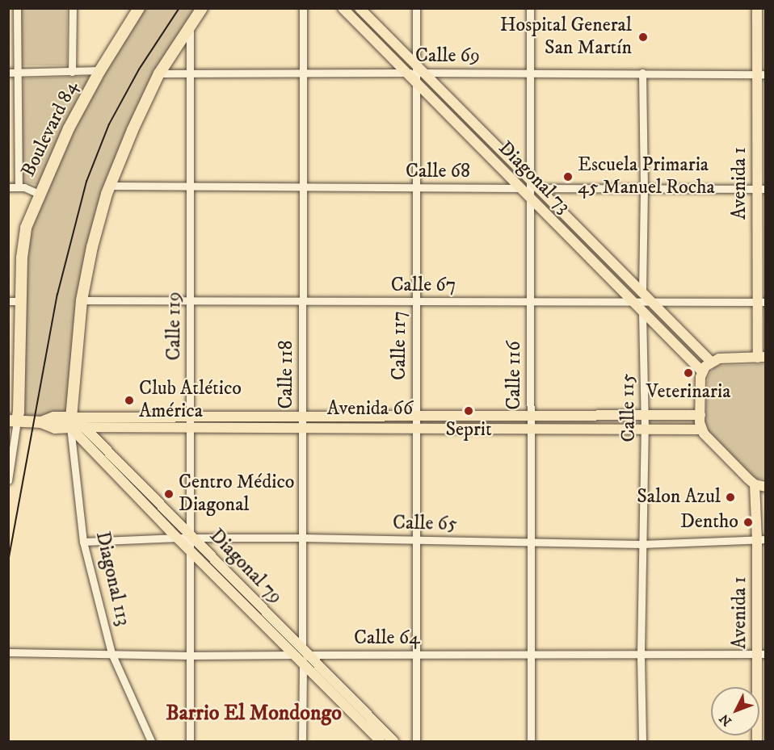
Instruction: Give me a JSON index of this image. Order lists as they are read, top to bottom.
{
  "streets": {
    "highway": ["Boulevard 84", "Avenida 66"],
    "main road": ["Diagonal 73", "Avenida 1", "Diagonal 79"],
    "street": [
      "Calle 69",
      "Calle 68",
      "Calle 67",
      "Calle 119",
      "Calle 117",
      "Calle 118",
      "Calle 116",
      "Calle 115",
      "Calle 65",
      "Diagonal 113",
      "Calle 64"
    ]
  },
  "crossings": [
    ["Calle 69", "Diagonal 73"],
    ["Calle 69", "Avenida 1"],
    ["Calle 69", "Calle 119"],
    ["Calle 69", "Calle 117"],
    ["Calle 69", "Calle 118"],
    ["Calle 69", "Calle 116"],
    ["Calle 69", "Calle 115"],
    ["Boulevard 84", "Avenida 66"],
    ["Calle 68", "Diagonal 73"],
    ["Calle 68", "Avenida 1"],
    ["Calle 68", "Calle 119"],
    ["Calle 68", "Calle 117"],
    ["Calle 68", "Calle 118"],
    ["Calle 68", "Calle 116"],
    ["Calle 68", "Calle 115"],
    ["Diagonal 73", "Calle 67"],
    ["Diagonal 73", "Calle 117"],
    ["Diagonal 73", "Calle 116"],
    ["Diagonal 73", "Calle 115"],
    ["Avenida 1", "Calle 67"],
    ["Avenida 1", "Calle 65"],
    ["Avenida 1", "Calle 64"],
    ["Calle 67", "Calle 119"],
    ["Calle 67", "Calle 117"],
    ["Calle 67", "Calle 118"],
    ["Calle 67", "Calle 116"],
    ["Calle 67", "Calle 115"],
    ["Calle 119", "Avenida 66"],
    ["Calle 119", "Calle 65"],
    ["Calle 119", "Diagonal 79"],
    ["Calle 119", "Calle 64"],
    ["Calle 117", "Avenida 66"],
    ["Calle 117", "Calle 65"],
    ["Calle 117", "Calle 64"],
    ["Calle 118", "Avenida 66"],
    ["Calle 118", "Calle 65"],
    ["Calle 118", "Diagonal 79"],
    ["Calle 118", "Calle 64"],
    ["Calle 116", "Avenida 66"],
    ["Calle 116", "Calle 65"],
    ["Calle 116", "Calle 64"],
    ["Calle 115", "Avenida 66"],
    ["Calle 115", "Calle 65"],
    ["Calle 115", "Calle 64"],
    ["Avenida 66", "Diagonal 79"],
    ["Avenida 66", "Diagonal 113"],
    ["Calle 65", "Diagonal 79"],
    ["Calle 65", "Diagonal 113"],
    ["Diagonal 79", "Diagonal 113"],
    ["Diagonal 79", "Calle 64"],
    ["Diagonal 113", "Calle 64"]
  ],
  "districts": ["Barrio El Mondongo"],
  "places": [
    "Hospital General San Martín",
    "Escuela Primaria 45 Manuel Rocha",
    "Veterinaria",
    "Club Atlético América",
    "Seprit",
    "Centro Médico Diagonal",
    "Salon Azul",
    "Dentho"
  ],
  "north": "bottom left"
}
